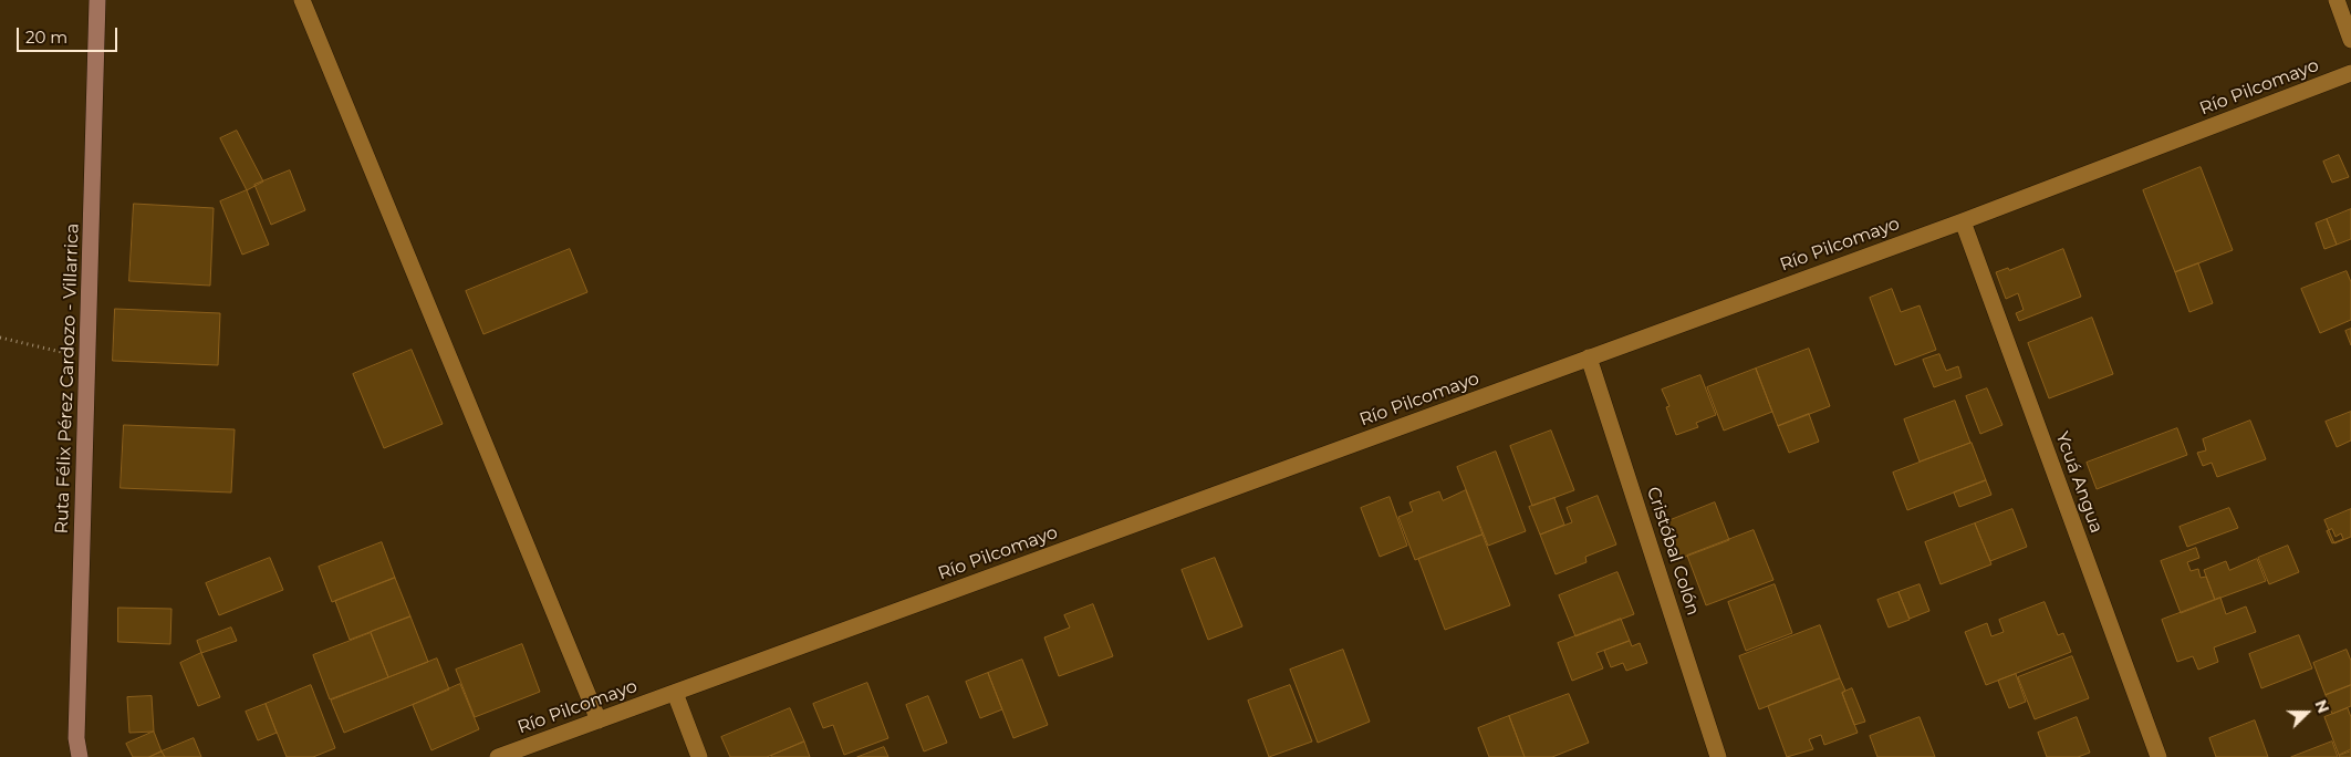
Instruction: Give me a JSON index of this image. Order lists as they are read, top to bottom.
{
  "streets": {
    "street": [
      "Río Pilcomayo",
      "Ruta Félix Pérez Cardozo - Villarrica",
      "Ycuá Angua",
      "Cristóbal Colón"
    ]
  },
  "crossings": [
    ["Río Pilcomayo", "Ycuá Angua"],
    ["Río Pilcomayo", "Cristóbal Colón"]
  ],
  "scale_bar": "20 m",
  "north": "right"
}
